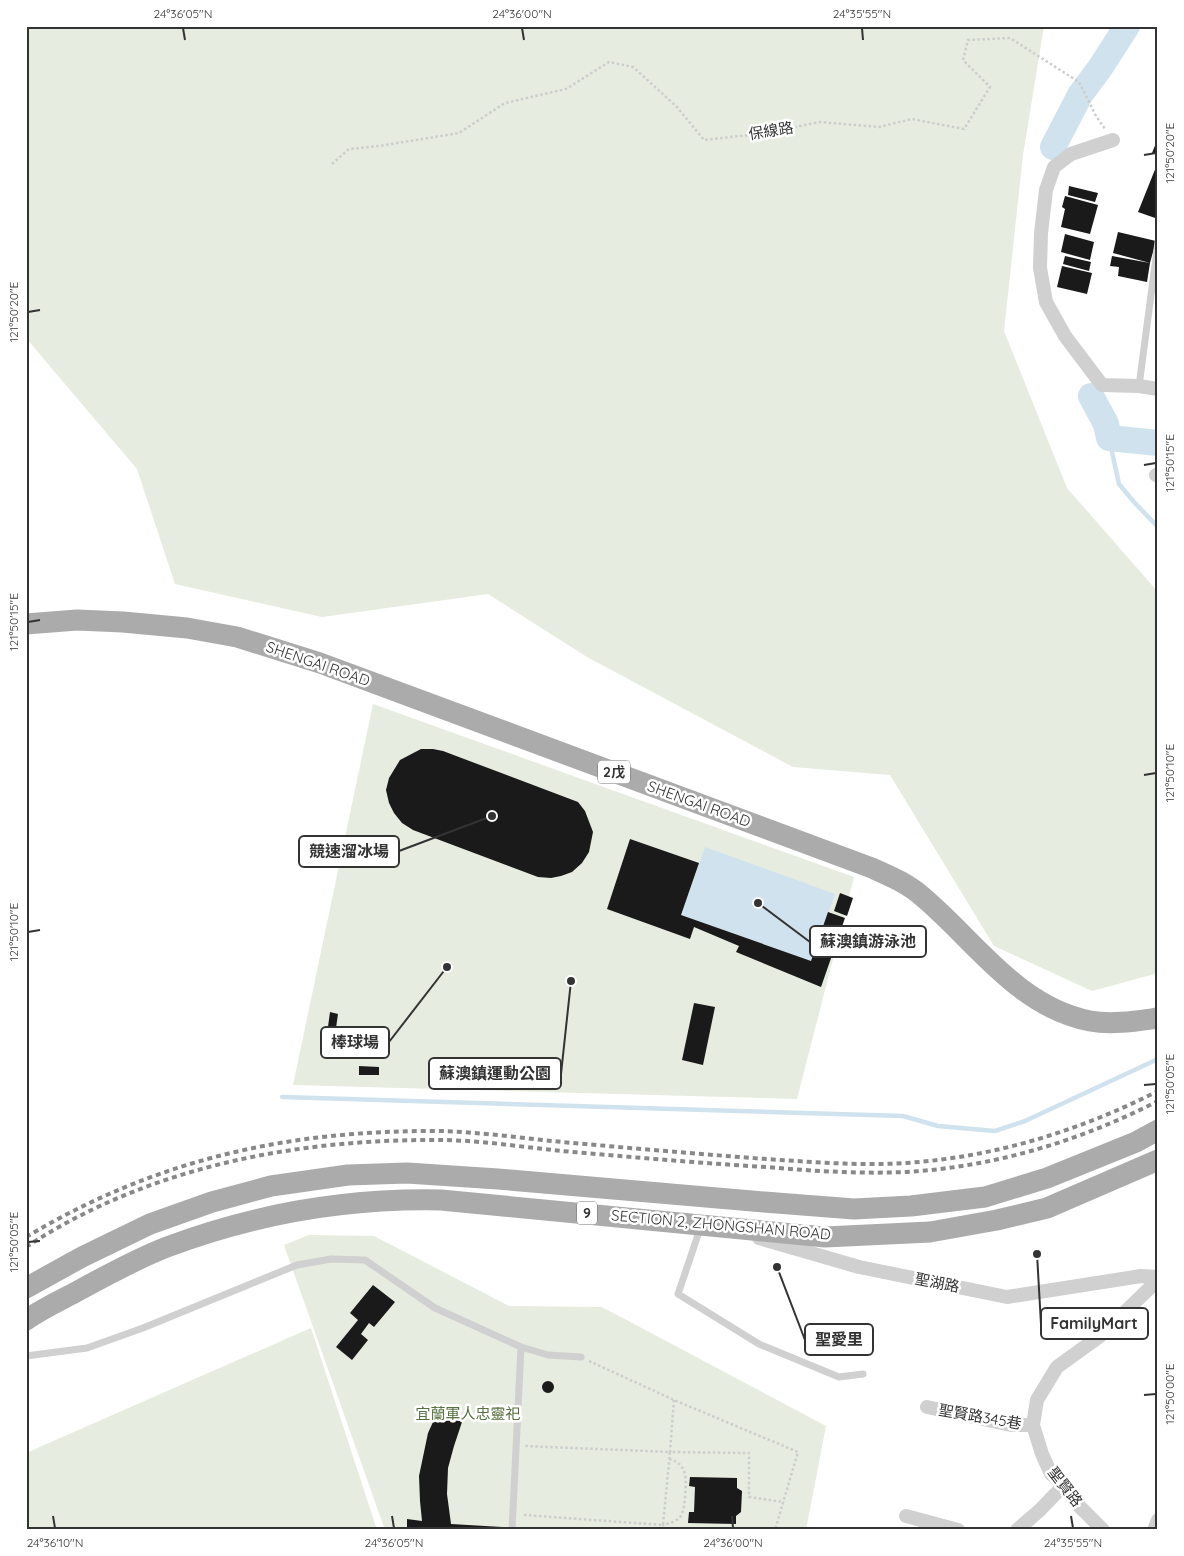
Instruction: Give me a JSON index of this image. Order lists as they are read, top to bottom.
{
  "streets": {
    "main road": [
      "SHENGAI ROAD",
      "2戊",
      "9",
      "SECTION 2, ZHONGSHAN ROAD"
    ],
    "street": ["聖湖路", "聖賢路345巷", "聖賢路"],
    "path": ["保線路"]
  },
  "crossings": [
    ["SECTION 2, ZHONGSHAN ROAD", "聖湖路"],
    ["聖湖路", "聖賢路"],
    ["聖賢路345巷", "聖賢路"]
  ],
  "parks": ["宜蘭軍人忠靈祀"],
  "places": [
    "競速溜冰場",
    "蘇澳鎮游泳池",
    "棒球場",
    "蘇澳鎮運動公園",
    "FamilyMart",
    "聖愛里"
  ],
  "coordinates": [
    "24°36'05\"N",
    "24°36'00\"N",
    "24°35'55\"N",
    "121°50'20\"E",
    "121°50'15\"E",
    "121°50'10\"E",
    "121°50'05\"E",
    "121°50'00\"E",
    "24°36'10\"N"
  ]
}
